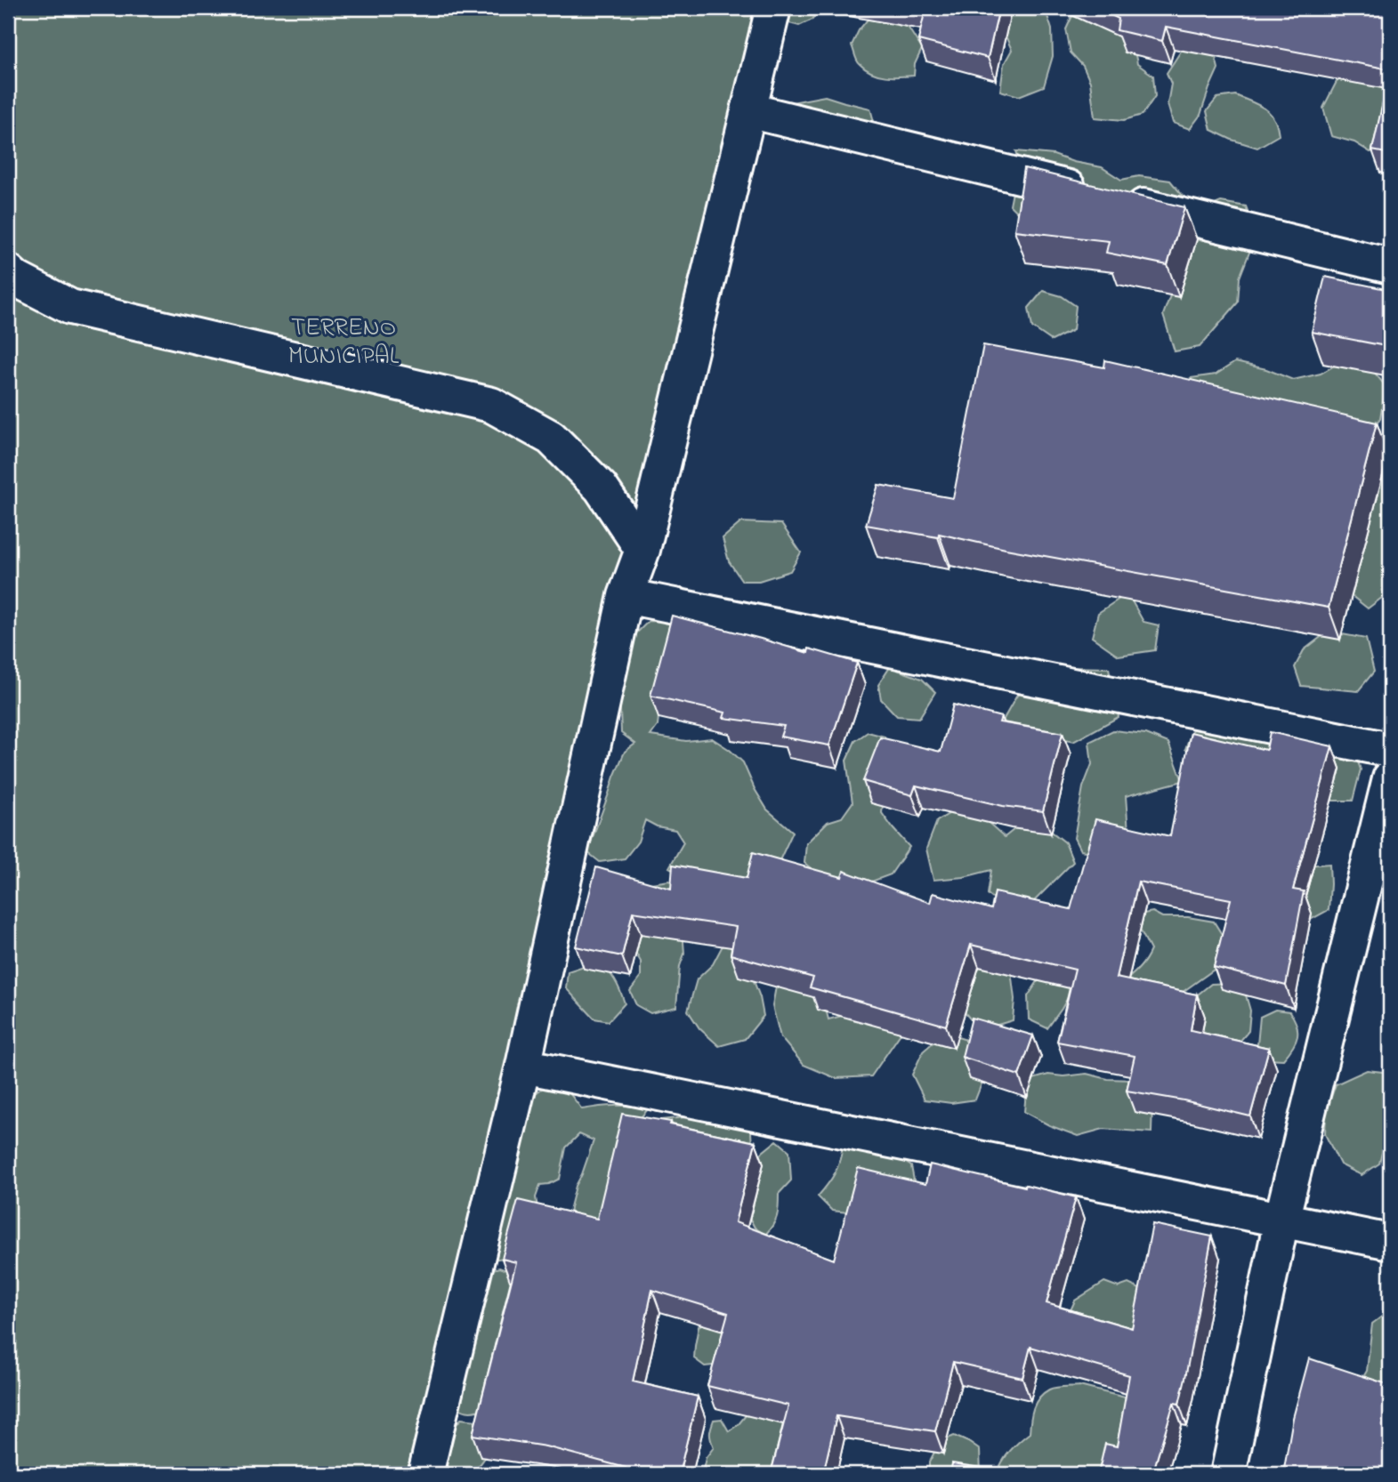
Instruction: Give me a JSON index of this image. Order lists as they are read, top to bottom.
{
  "parks": ["TERRENO MUNICIPAL"]
}
